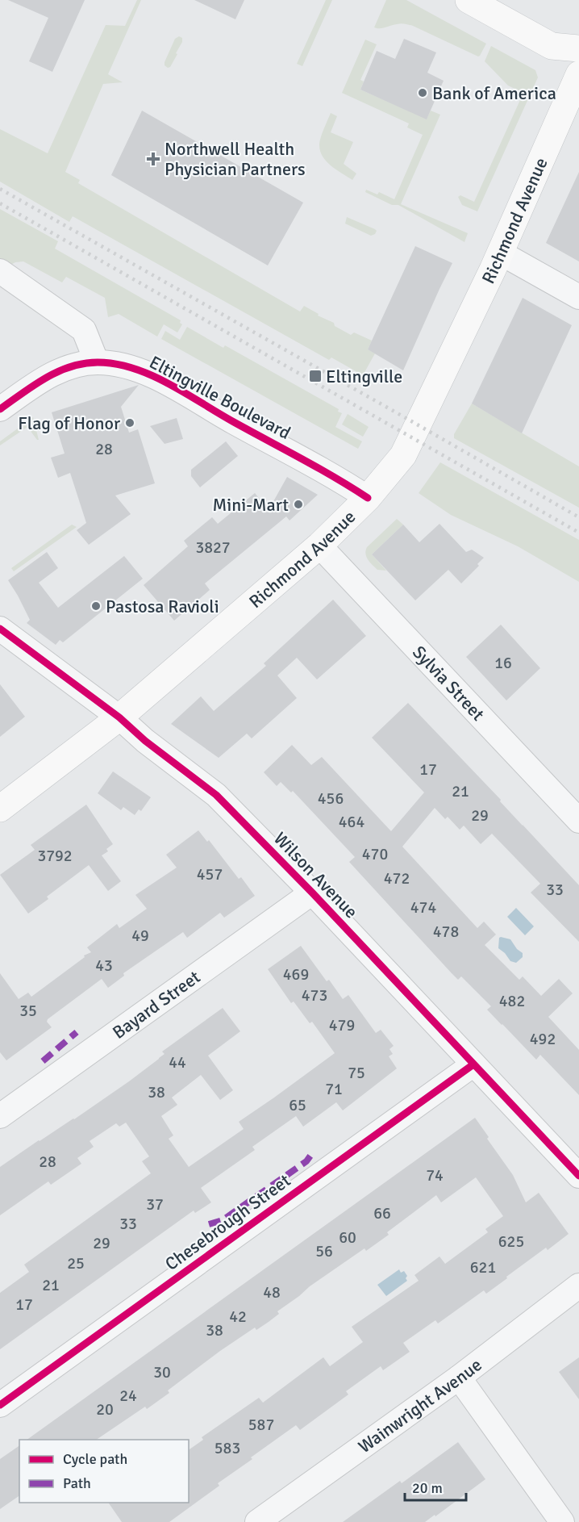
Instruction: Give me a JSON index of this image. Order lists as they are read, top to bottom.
{
  "streets": {
    "main road": ["Richmond Avenue"],
    "street": [
      "Eltingville Boulevard",
      "Sylvia Street",
      "Wilson Avenue",
      "Bayard Street",
      "Chesebrough Street",
      "Wainwright Avenue"
    ]
  },
  "crossings": [
    ["Richmond Avenue", "Eltingville Boulevard"],
    ["Richmond Avenue", "Sylvia Street"],
    ["Richmond Avenue", "Wilson Avenue"],
    ["Wilson Avenue", "Bayard Street"],
    ["Wilson Avenue", "Chesebrough Street"]
  ],
  "places": {
    "other": [
      "Bank of America",
      "Flag of Honor",
      "Mini-Mart",
      "Pastosa Ravioli"
    ],
    "health": ["Northwell Health Physician Partners"],
    "transit": ["Eltingville"]
  },
  "house_numbers": [
    "28",
    "3827",
    "16",
    "17",
    "21",
    "456",
    "29",
    "464",
    "470",
    "3792",
    "457",
    "472",
    "33",
    "474",
    "478",
    "49",
    "43",
    "469",
    "473",
    "482",
    "35",
    "479",
    "492",
    "44",
    "75",
    "71",
    "38",
    "65",
    "28",
    "74",
    "37",
    "66",
    "33",
    "60",
    "625",
    "29",
    "56",
    "25",
    "621",
    "21",
    "48",
    "17",
    "42",
    "38",
    "30",
    "24",
    "20",
    "587",
    "583"
  ],
  "legend": ["Cycle path", "Path"],
  "scale_bar": "20 m"
}
